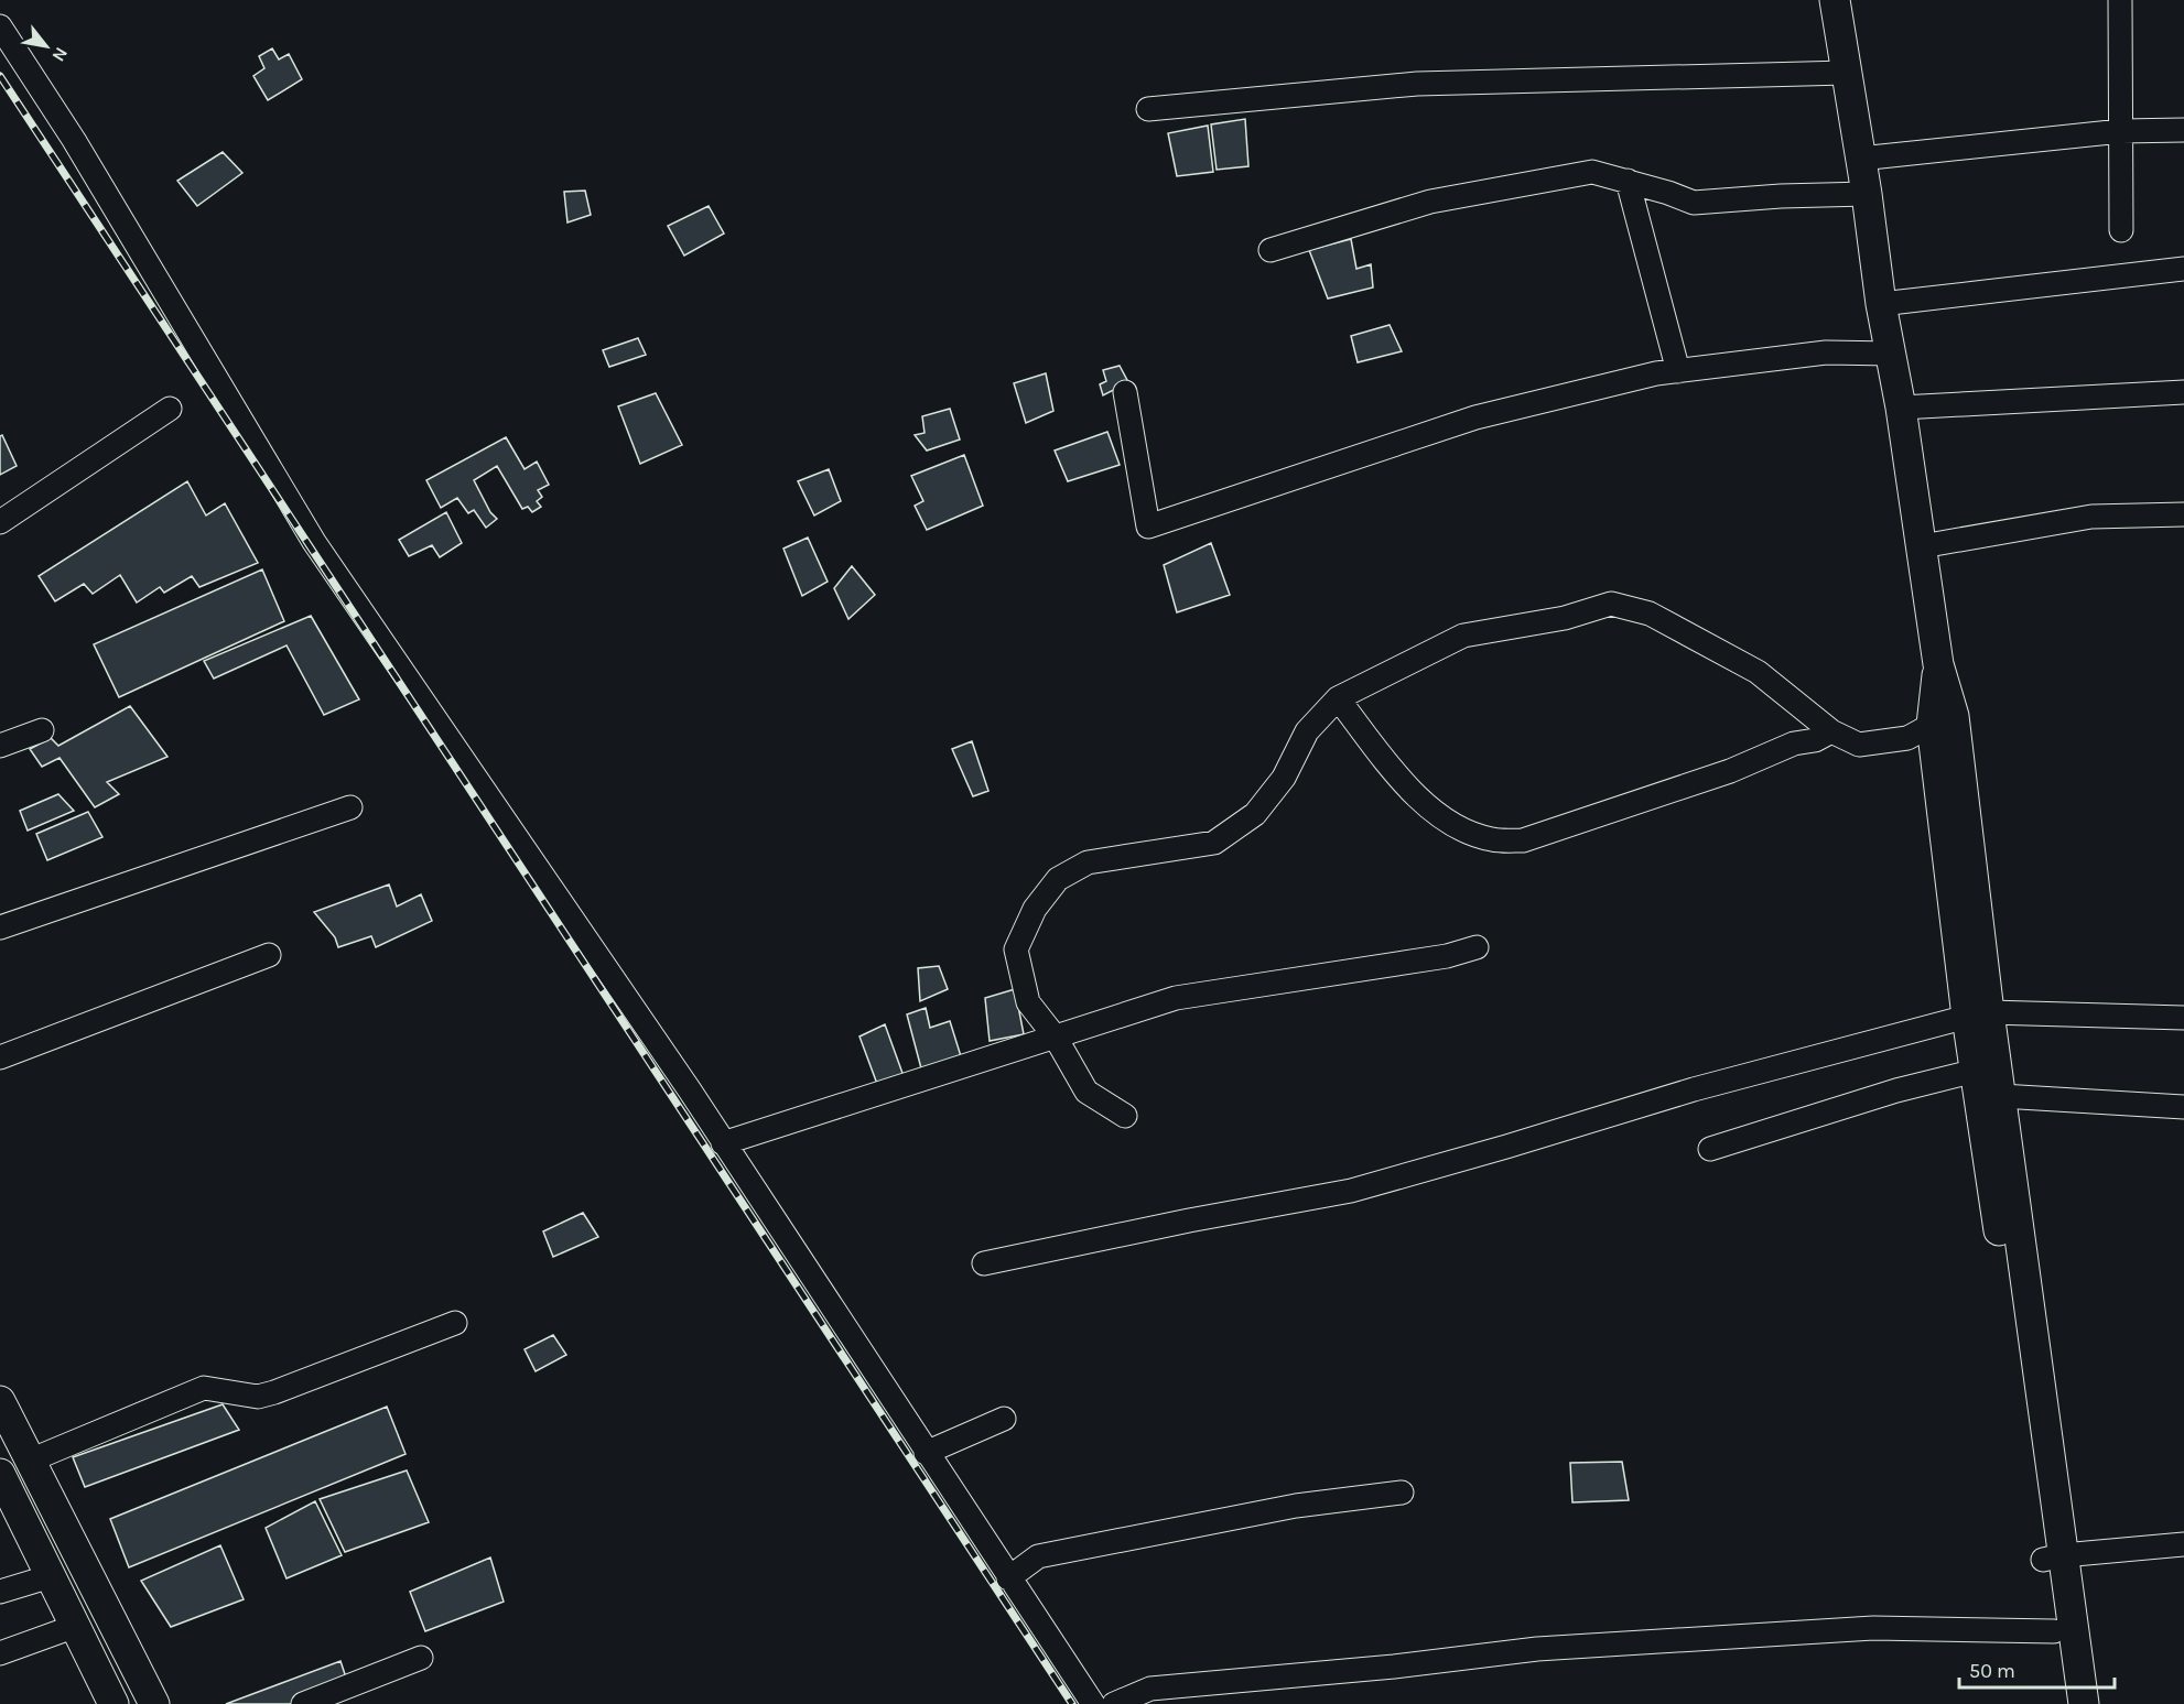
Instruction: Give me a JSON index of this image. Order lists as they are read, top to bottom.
{
  "scale_bar": "50 m",
  "north": "bottom right"
}
